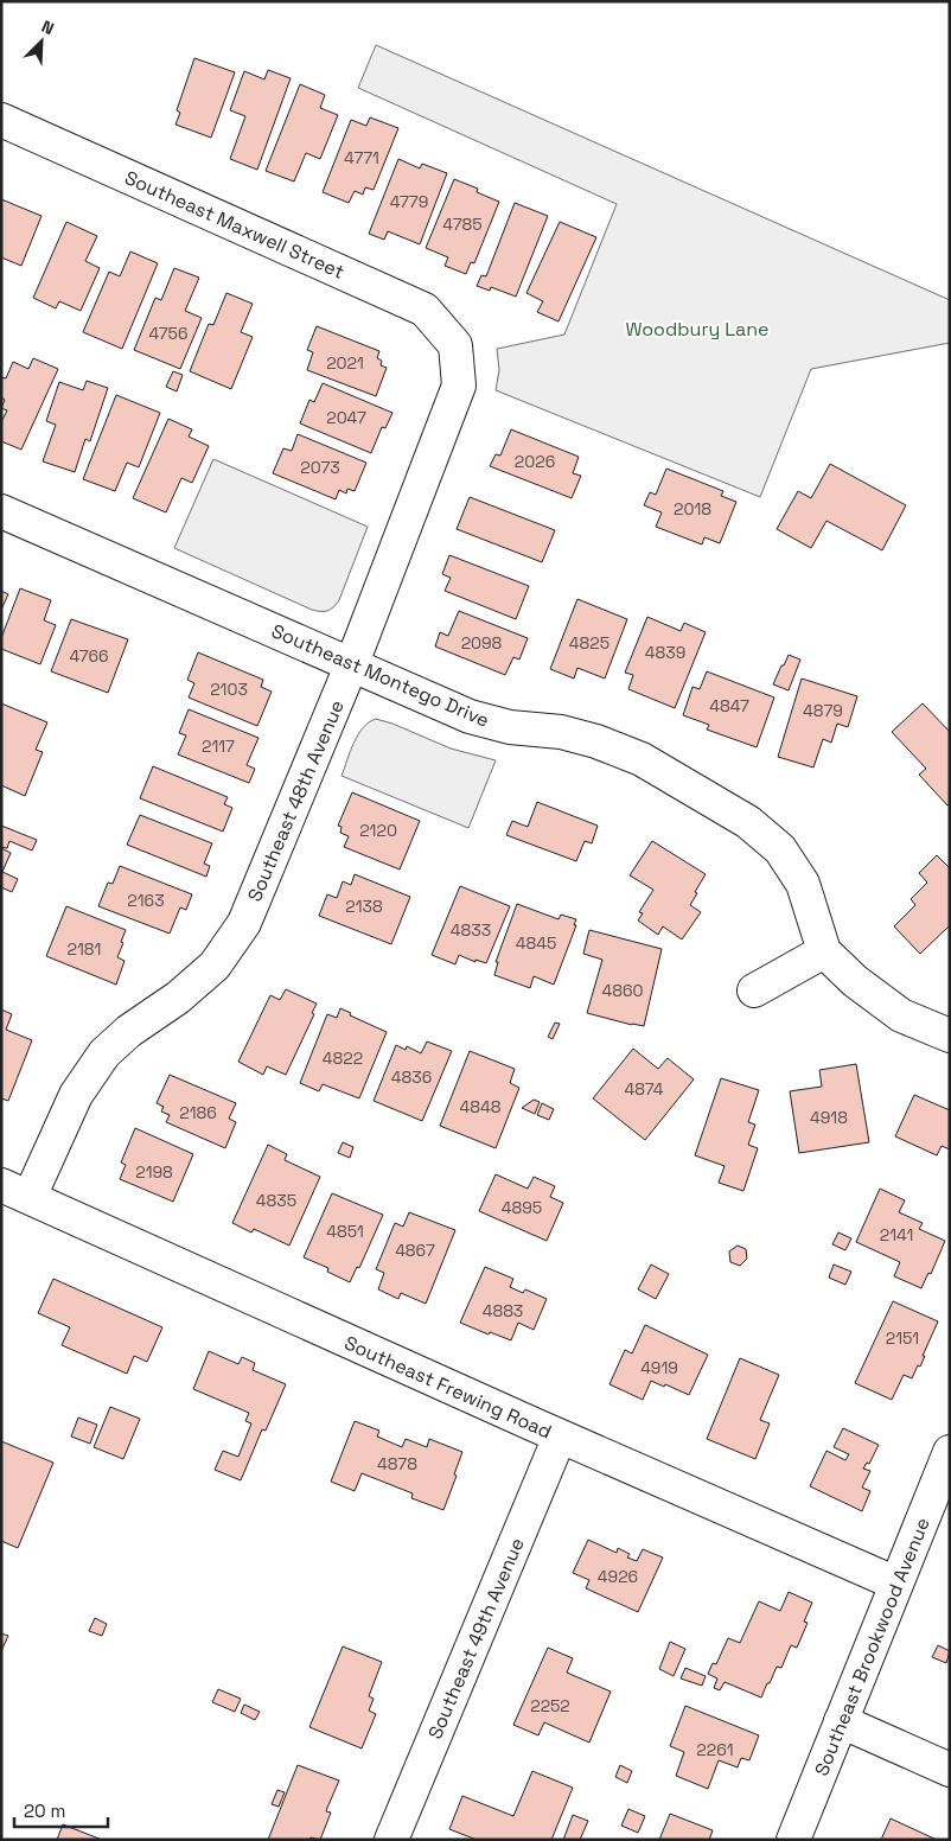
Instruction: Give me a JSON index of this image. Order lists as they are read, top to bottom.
{
  "streets": {
    "street": [
      "Southeast Maxwell Street",
      "Southeast Montego Drive",
      "Southeast 48th Avenue",
      "Southeast Frewing Road",
      "Southeast 49th Avenue",
      "Southeast Brookwood Avenue"
    ]
  },
  "crossings": [
    ["Southeast Maxwell Street", "Southeast 48th Avenue"],
    ["Southeast Montego Drive", "Southeast 48th Avenue"],
    ["Southeast 48th Avenue", "Southeast Frewing Road"],
    ["Southeast Frewing Road", "Southeast 49th Avenue"],
    ["Southeast Frewing Road", "Southeast Brookwood Avenue"]
  ],
  "parks": ["Woodbury Lane"],
  "house_numbers": [
    "4771",
    "4779",
    "4785",
    "4756",
    "2021",
    "2047",
    "2026",
    "2073",
    "2018",
    "2098",
    "4825",
    "4839",
    "4766",
    "2103",
    "4847",
    "4879",
    "2117",
    "2120",
    "2163",
    "2138",
    "4833",
    "4845",
    "2181",
    "4860",
    "4822",
    "4836",
    "4874",
    "4848",
    "2186",
    "4918",
    "2198",
    "4835",
    "4895",
    "4851",
    "2141",
    "4867",
    "4883",
    "2151",
    "4919",
    "4878",
    "4926",
    "2252",
    "2261"
  ],
  "scale_bar": "20 m",
  "north": "top right"
}
